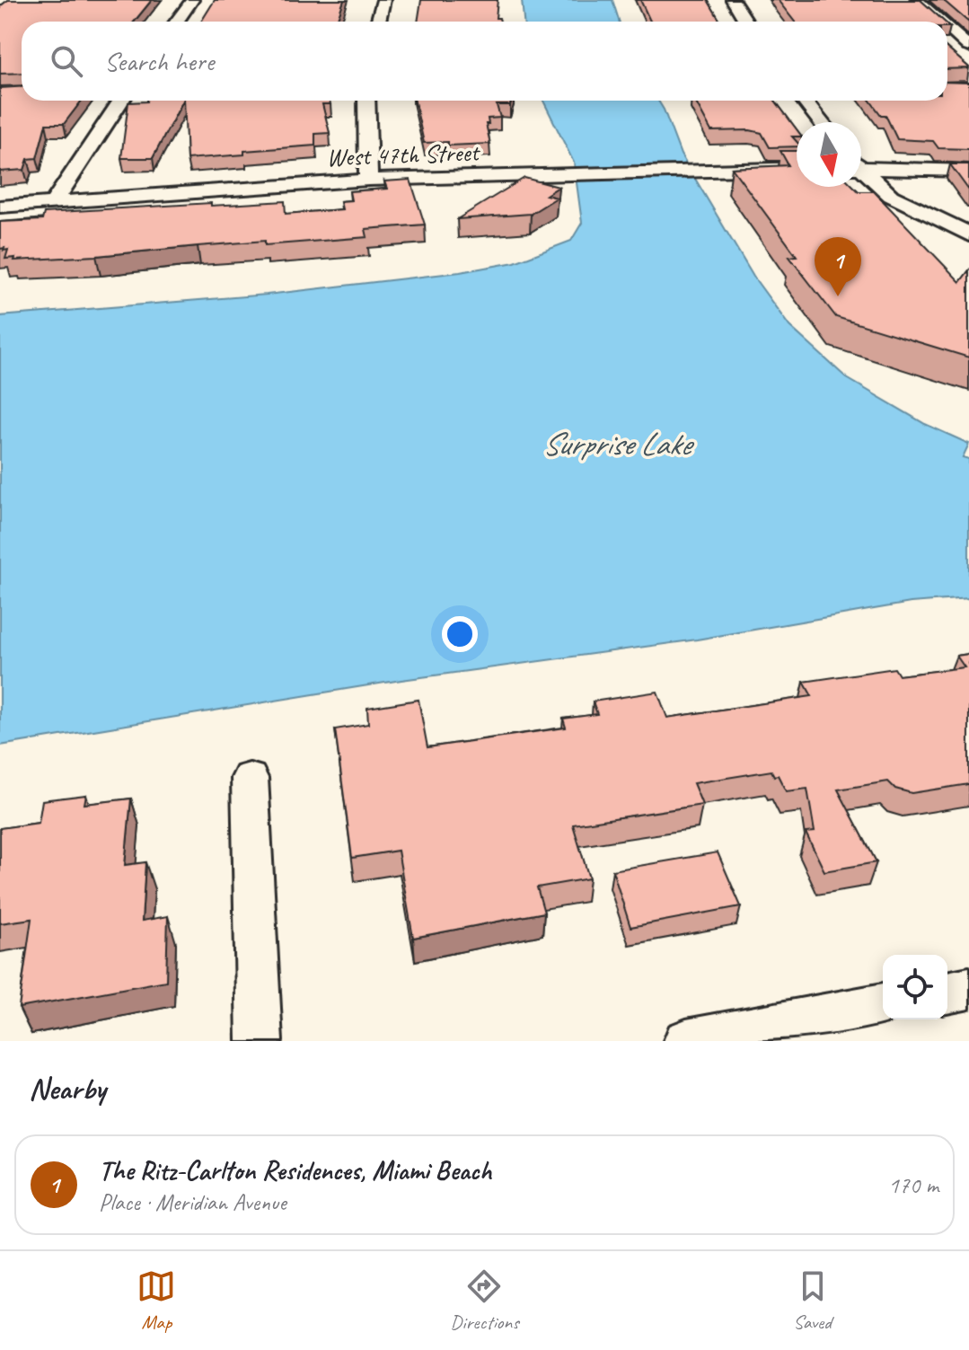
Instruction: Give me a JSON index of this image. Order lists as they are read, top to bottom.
{
  "streets": {
    "street": ["West 47th Street"]
  },
  "water": ["Surprise Lake"],
  "north": "bottom",
  "page": {
    "search": "Search here",
    "pins": "1",
    "heading": "Nearby",
    "list": [
      {
        "mark": "1",
        "name": "The Ritz-Carlton Residences, Miami Beach",
        "note": "Place · Meridian Avenue",
        "value": "170 m"
      }
    ],
    "nav": ["Map", "Directions", "Saved"]
  }
}
